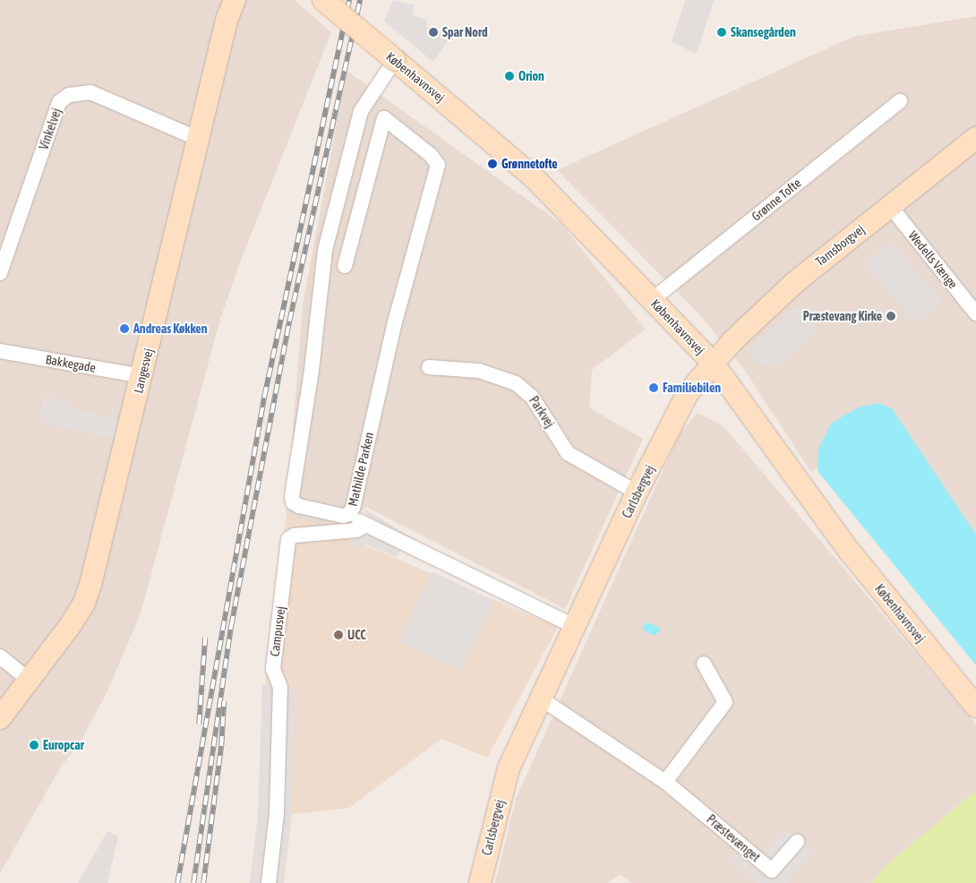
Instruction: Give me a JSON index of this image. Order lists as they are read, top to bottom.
{
  "streets": {
    "street": [
      "Københavnsvej",
      "Vinkelvej",
      "Grønne Tofte",
      "Tamsborgvej",
      "Wedells Vænge",
      "Bakkegade",
      "Langesvej",
      "Parkvej",
      "Mathilde Parken",
      "Carlsbergvej",
      "Campusvej",
      "Præstevænget"
    ]
  },
  "crossings": [
    ["Københavnsvej", "Grønne Tofte"],
    ["Københavnsvej", "Tamsborgvej"],
    ["Københavnsvej", "Mathilde Parken"],
    ["Københavnsvej", "Carlsbergvej"],
    ["Vinkelvej", "Langesvej"],
    ["Tamsborgvej", "Wedells Vænge"],
    ["Tamsborgvej", "Carlsbergvej"],
    ["Bakkegade", "Langesvej"],
    ["Parkvej", "Carlsbergvej"],
    ["Carlsbergvej", "Præstevænget"]
  ],
  "places": [
    "Spar Nord",
    "Skansegården",
    "Orion",
    "Grønnetofte",
    "Præstevang Kirke",
    "Andreas Køkken",
    "Familiebilen",
    "UCC",
    "Europcar"
  ]
}
